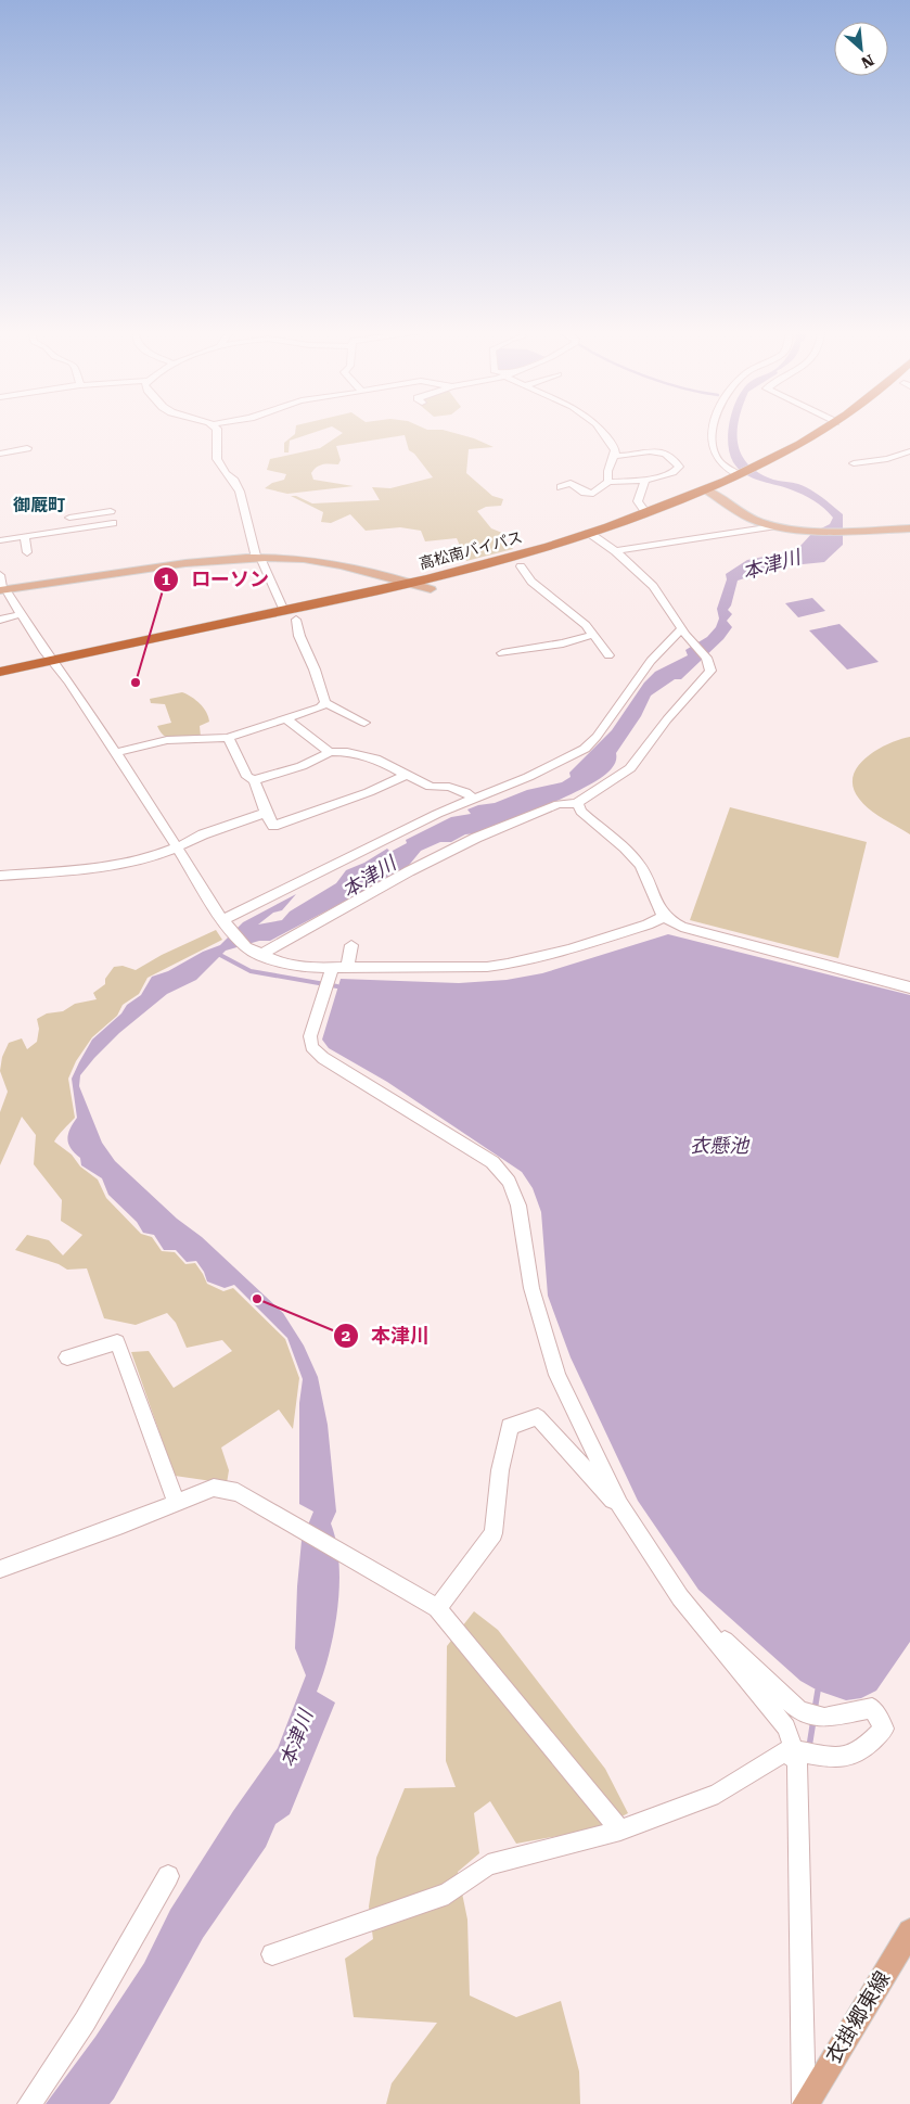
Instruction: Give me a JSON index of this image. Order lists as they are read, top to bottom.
{
  "streets": {
    "highway": ["高松南バイパス"],
    "main road": ["衣掛郷東線"]
  },
  "districts": ["御厩町"],
  "water": ["本津川", "衣懸池"],
  "places": ["ローソン", "本津川"],
  "north": "bottom right"
}
